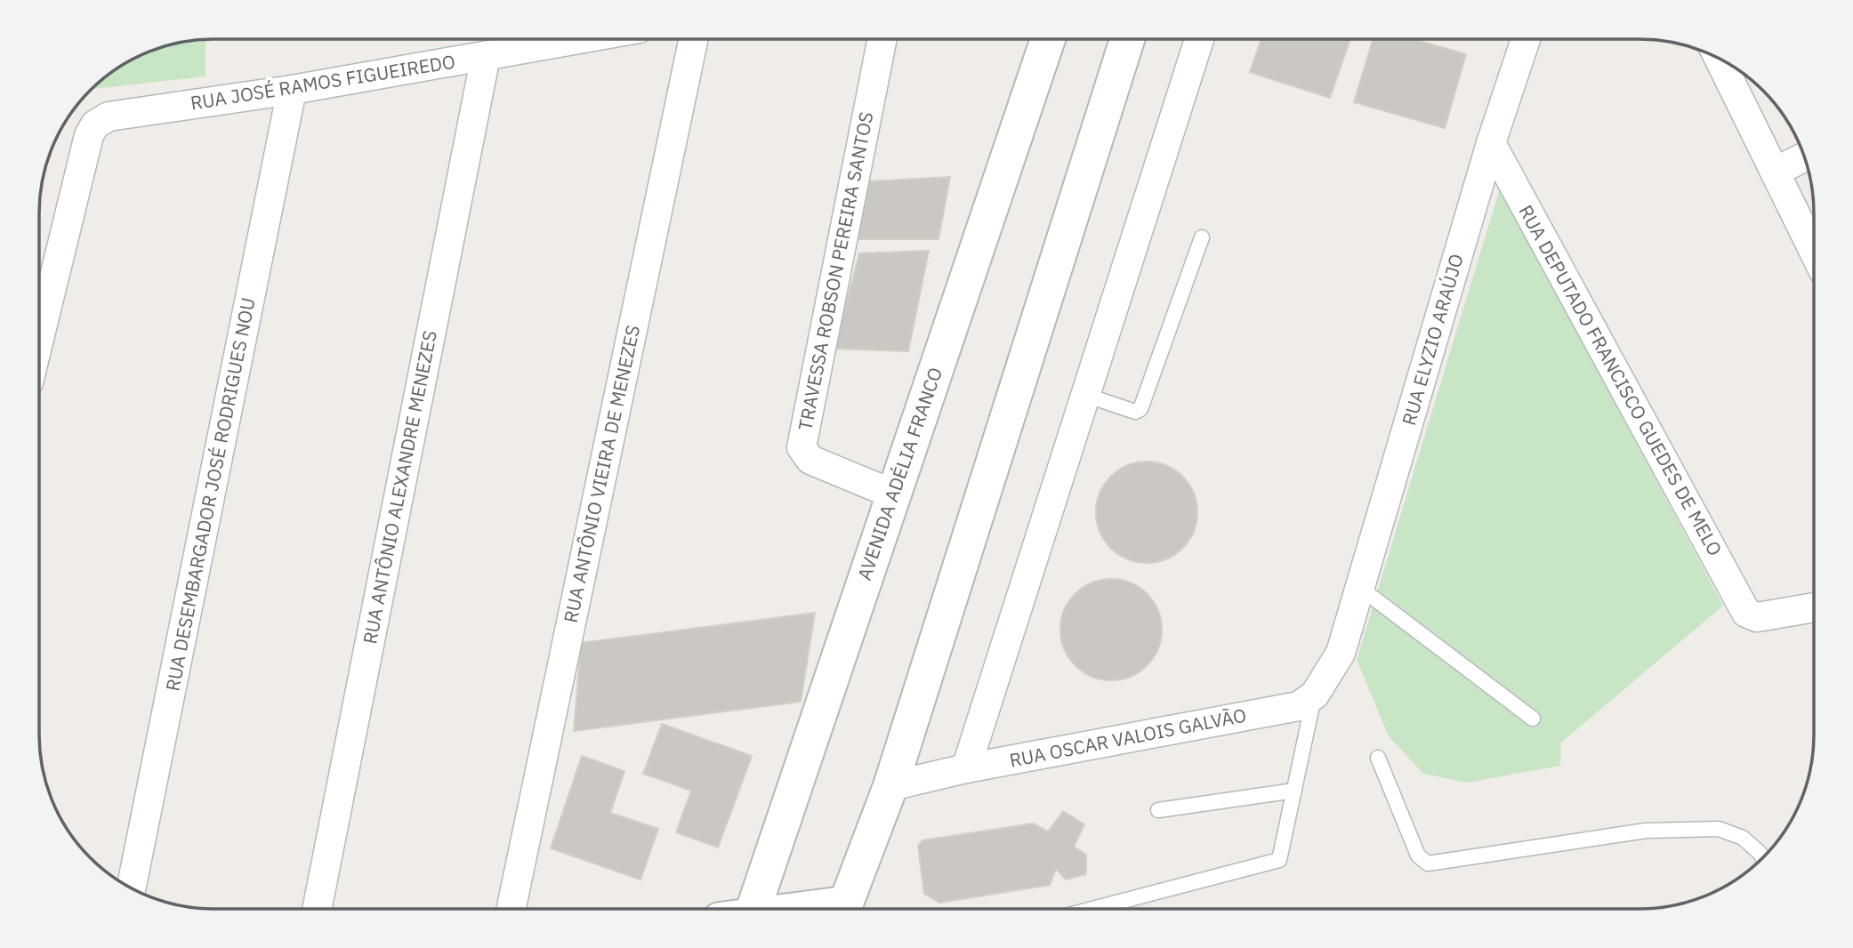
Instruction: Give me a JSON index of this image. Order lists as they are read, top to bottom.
{
  "streets": {
    "main road": ["AVENIDA ADÉLIA FRANCO"],
    "street": [
      "RUA JOSÉ RAMOS FIGUEIREDO",
      "TRAVESSA ROBSON PEREIRA SANTOS",
      "RUA ELYZIO ARAÚJO",
      "RUA DEPUTADO FRANCISCO GUEDES DE MELO",
      "RUA ANTÔNIO VIEIRA DE MENEZES",
      "RUA ANTÔNIO ALEXANDRE MENEZES",
      "RUA DESEMBARGADOR JOSÉ RODRIGUES NOU",
      "RUA OSCAR VALOIS GALVÃO"
    ]
  },
  "crossings": [
    ["RUA JOSÉ RAMOS FIGUEIREDO", "RUA ANTÔNIO ALEXANDRE MENEZES"],
    ["RUA JOSÉ RAMOS FIGUEIREDO", "RUA DESEMBARGADOR JOSÉ RODRIGUES NOU"],
    ["TRAVESSA ROBSON PEREIRA SANTOS", "AVENIDA ADÉLIA FRANCO"],
    ["RUA ELYZIO ARAÚJO", "RUA DEPUTADO FRANCISCO GUEDES DE MELO"],
    ["RUA ELYZIO ARAÚJO", "RUA OSCAR VALOIS GALVÃO"]
  ]
}
